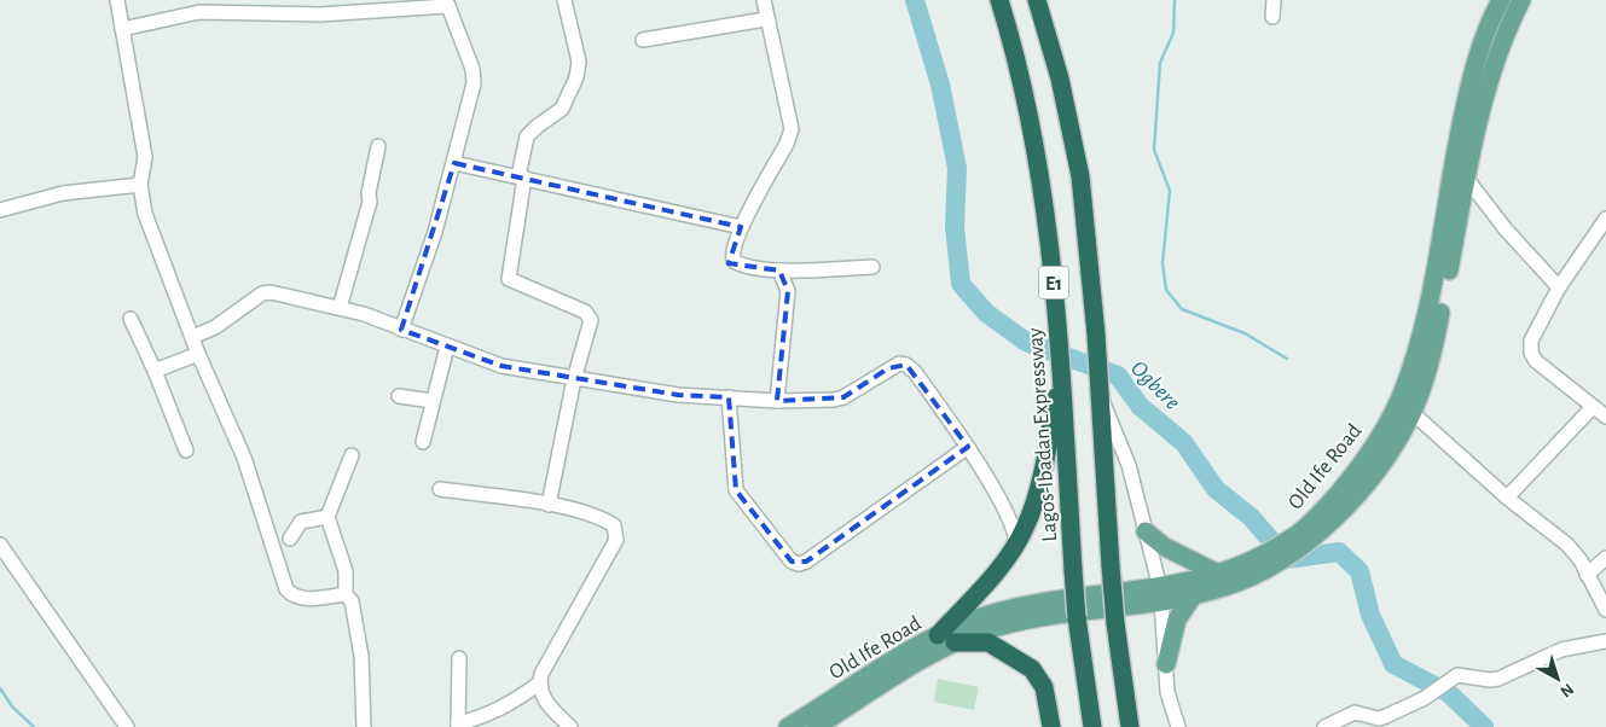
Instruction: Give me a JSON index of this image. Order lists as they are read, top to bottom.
{
  "streets": {
    "highway": ["E1", "Lagos-Ibadan Expressway"],
    "main road": ["Old Ife Road"]
  },
  "water": ["Ogbere"],
  "north": "bottom right"
}
